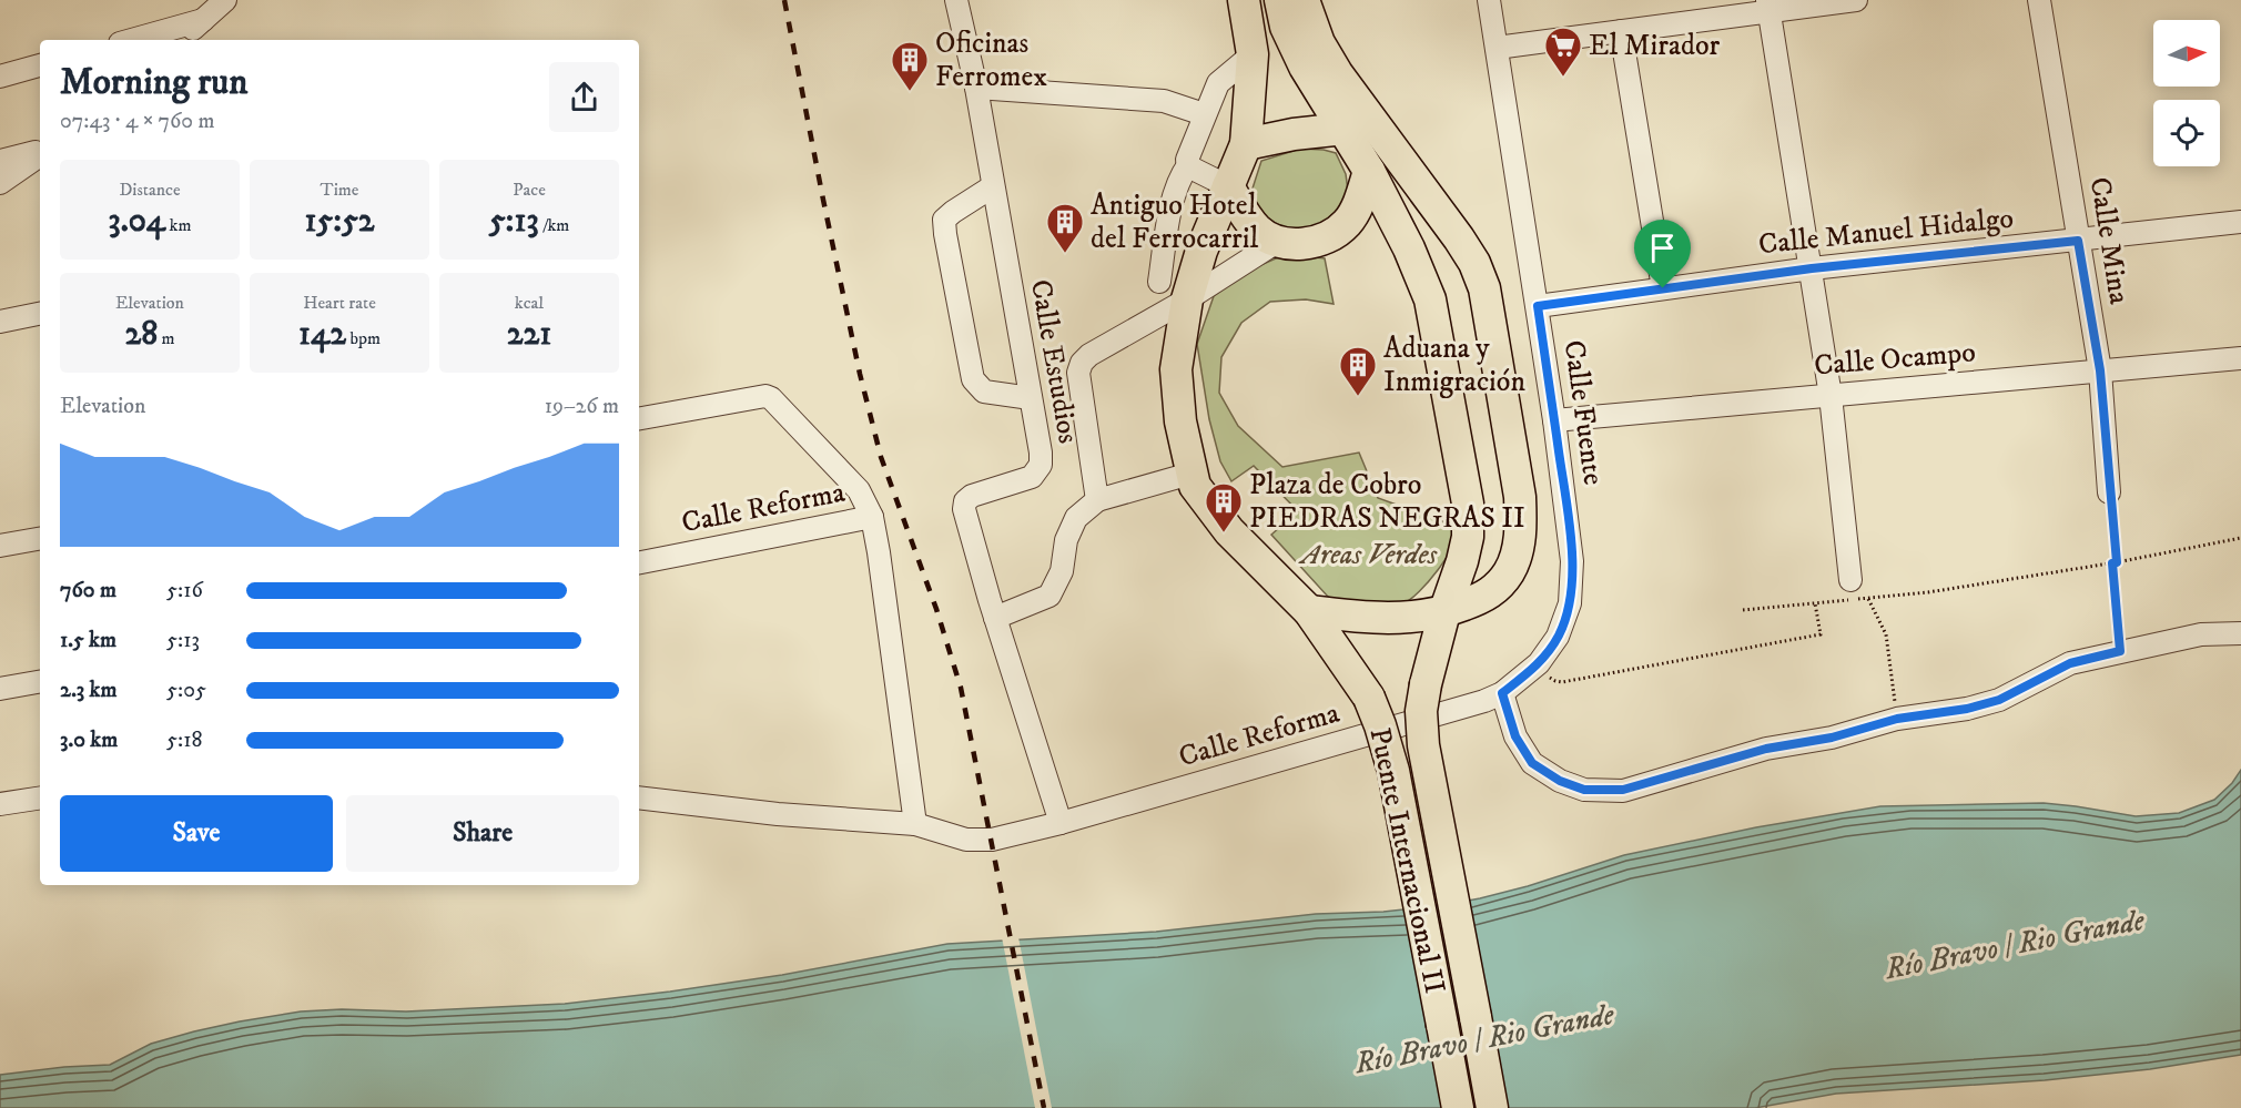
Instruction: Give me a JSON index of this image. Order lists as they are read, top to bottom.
{
  "streets": {
    "highway": ["Puente Internacional II"],
    "street": [
      "Calle Manuel Hidalgo",
      "Calle Mina",
      "Calle Ocampo",
      "Calle Estudios",
      "Calle Fuente",
      "Calle Reforma"
    ]
  },
  "crossings": [
    ["Calle Manuel Hidalgo", "Calle Mina"],
    ["Calle Manuel Hidalgo", "Calle Fuente"],
    ["Calle Mina", "Calle Ocampo"],
    ["Calle Ocampo", "Calle Fuente"],
    ["Calle Estudios", "Calle Reforma"],
    ["Calle Fuente", "Calle Reforma"]
  ],
  "water": ["Río Bravo / Rio Grande"],
  "parks": ["Areas Verdes"],
  "places": {
    "supermarket": ["El Mirador"],
    "building": [
      "Oficinas Ferromex",
      "Antiguo Hotel del Ferrocarril",
      "Aduana y Inmigración",
      "Plaza de Cobro PIEDRAS NEGRAS II"
    ]
  },
  "north": "right",
  "page": {
    "heading": ["Morning run", "07:43 · 4 × 760 m"],
    "stats": [
      ["Distance", "3.04 km"],
      ["Time", "15:52"],
      ["Pace", "5:13 /km"],
      ["Elevation", "28 m"],
      ["Heart rate", "142 bpm"],
      ["kcal", "221"]
    ],
    "chart": ["Elevation", "19–26 m"],
    "list": [
      {
        "name": "760 m",
        "note": "5:16"
      },
      {
        "name": "1.5 km",
        "note": "5:13"
      },
      {
        "name": "2.3 km",
        "note": "5:05"
      },
      {
        "name": "3.0 km",
        "note": "5:18"
      }
    ],
    "buttons": ["Save", "Share"]
  }
}
